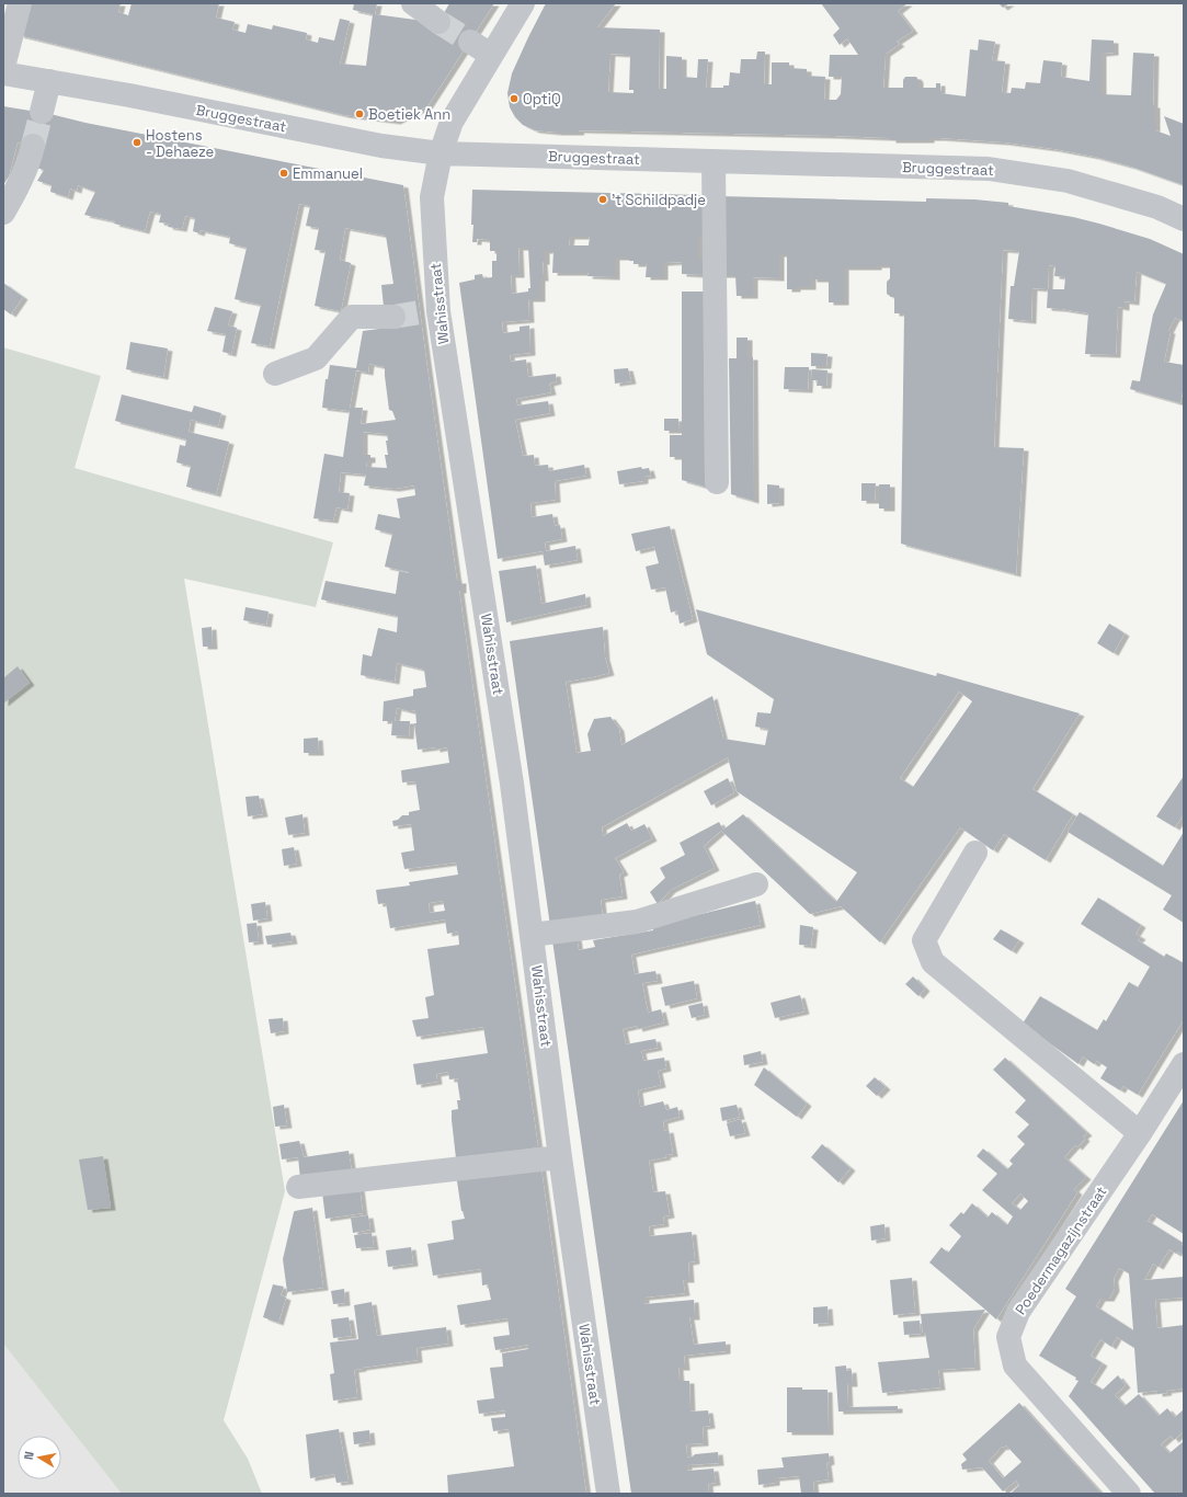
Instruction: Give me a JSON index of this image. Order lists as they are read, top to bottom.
{
  "streets": {
    "street": ["Bruggestraat", "Wahisstraat", "Poedermagazijnstraat"]
  },
  "crossings": [
    ["Bruggestraat", "Wahisstraat"]
  ],
  "places": [
    "OptiQ",
    "Boetiek Ann",
    "Hostens - Dehaeze",
    "Emmanuel",
    "'t Schildpadje"
  ],
  "north": "left"
}
